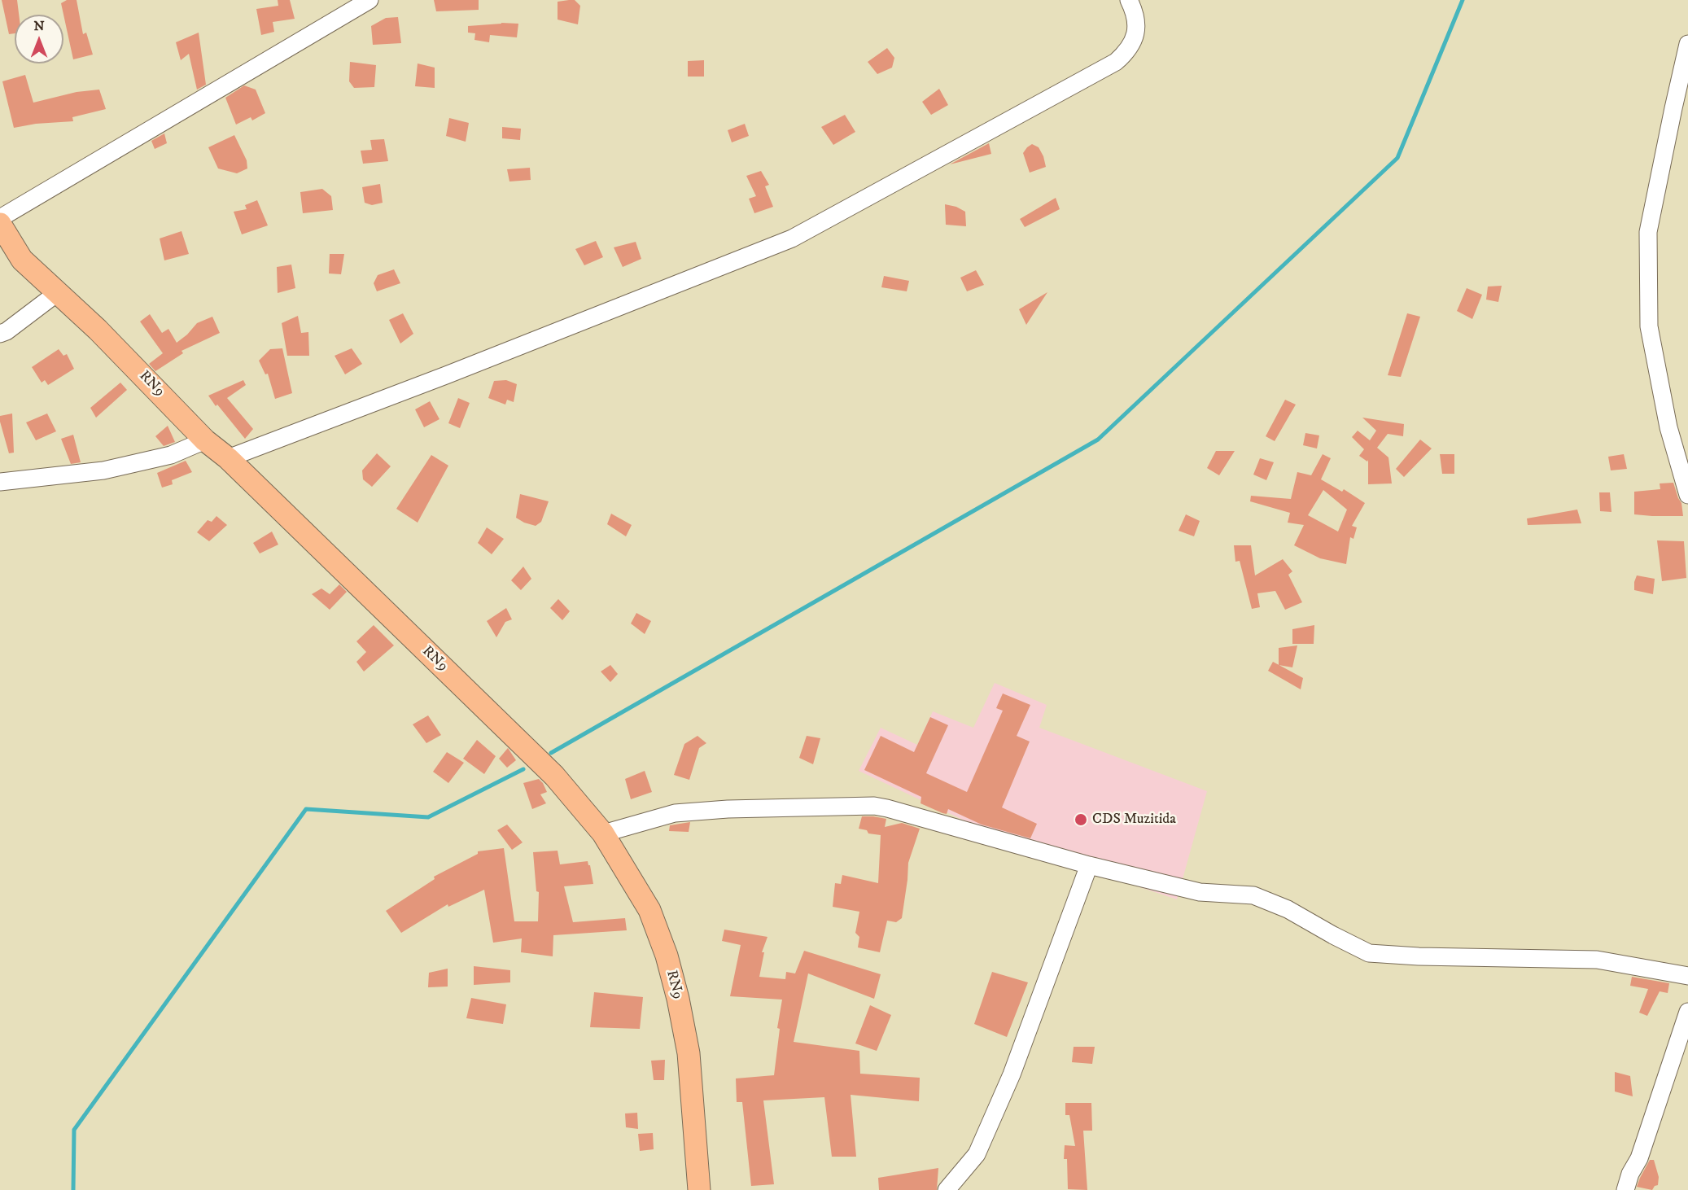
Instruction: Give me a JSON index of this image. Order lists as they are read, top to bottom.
{
  "streets": {
    "main road": ["RN9"]
  },
  "places": ["CDS Muzitida"],
  "north": "top"
}
